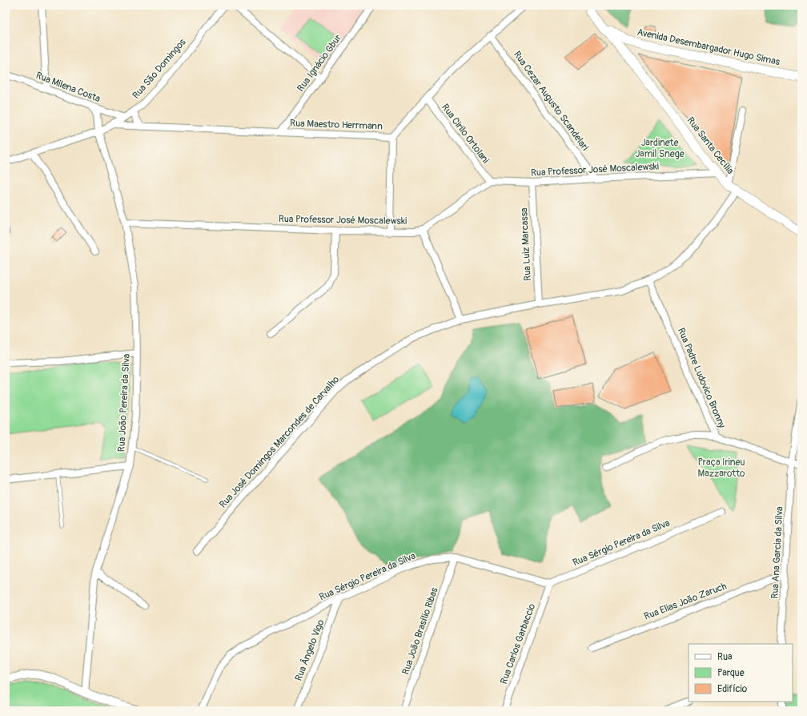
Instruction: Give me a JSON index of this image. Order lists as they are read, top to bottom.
{
  "streets": {
    "main road": ["Avenida Desembargador Hugo Simas", "Rua Santa Cecília"],
    "street": [
      "Rua Ignácio Gbur",
      "Rua São Domingos",
      "Rua Milena Costa",
      "Rua Cezar Augusto Scandelari",
      "Rua Maestro Herrmann",
      "Rua Cirilo Ortolani",
      "Rua Professor José Moscalewski",
      "Rua Luiz Marcassa",
      "Rua Padre Ludovico Bronny",
      "Rua João Pereira da Silva",
      "Rua José Domingos Marcondes de Carvalho",
      "Rua Sérgio Pereira da Silva",
      "Rua Ana Garcia da Silva",
      "Rua Elias João Zaruch",
      "Rua João Brasílio Ribas",
      "Rua Carlos Garbaccio",
      "Rua Ângelo Vigo"
    ]
  },
  "crossings": [
    ["Avenida Desembargador Hugo Simas", "Rua Santa Cecília"],
    ["Rua Ignácio Gbur", "Rua Maestro Herrmann"],
    ["Rua São Domingos", "Rua Milena Costa"],
    ["Rua São Domingos", "Rua Maestro Herrmann"],
    ["Rua São Domingos", "Rua João Pereira da Silva"],
    ["Rua Milena Costa", "Rua João Pereira da Silva"],
    ["Rua Cezar Augusto Scandelari", "Rua Maestro Herrmann"],
    ["Rua Cezar Augusto Scandelari", "Rua Professor José Moscalewski"],
    ["Rua Maestro Herrmann", "Rua Cirilo Ortolani"],
    ["Rua Cirilo Ortolani", "Rua Professor José Moscalewski"],
    ["Rua Santa Cecília", "Rua Professor José Moscalewski"],
    ["Rua Santa Cecília", "Rua José Domingos Marcondes de Carvalho"],
    ["Rua Professor José Moscalewski", "Rua Luiz Marcassa"],
    ["Rua Professor José Moscalewski", "Rua João Pereira da Silva"],
    ["Rua Luiz Marcassa", "Rua José Domingos Marcondes de Carvalho"],
    ["Rua Padre Ludovico Bronny", "Rua José Domingos Marcondes de Carvalho"],
    ["Rua Padre Ludovico Bronny", "Rua Ana Garcia da Silva"],
    ["Rua Sérgio Pereira da Silva", "Rua João Brasílio Ribas"],
    ["Rua Sérgio Pereira da Silva", "Rua Carlos Garbaccio"],
    ["Rua Sérgio Pereira da Silva", "Rua Ângelo Vigo"],
    ["Rua Ana Garcia da Silva", "Rua Elias João Zaruch"]
  ],
  "parks": ["Jardinete Jamil Snege", "Praça Irineu Mazzarotto"],
  "legend": ["Rua", "Parque", "Edifício"]
}
